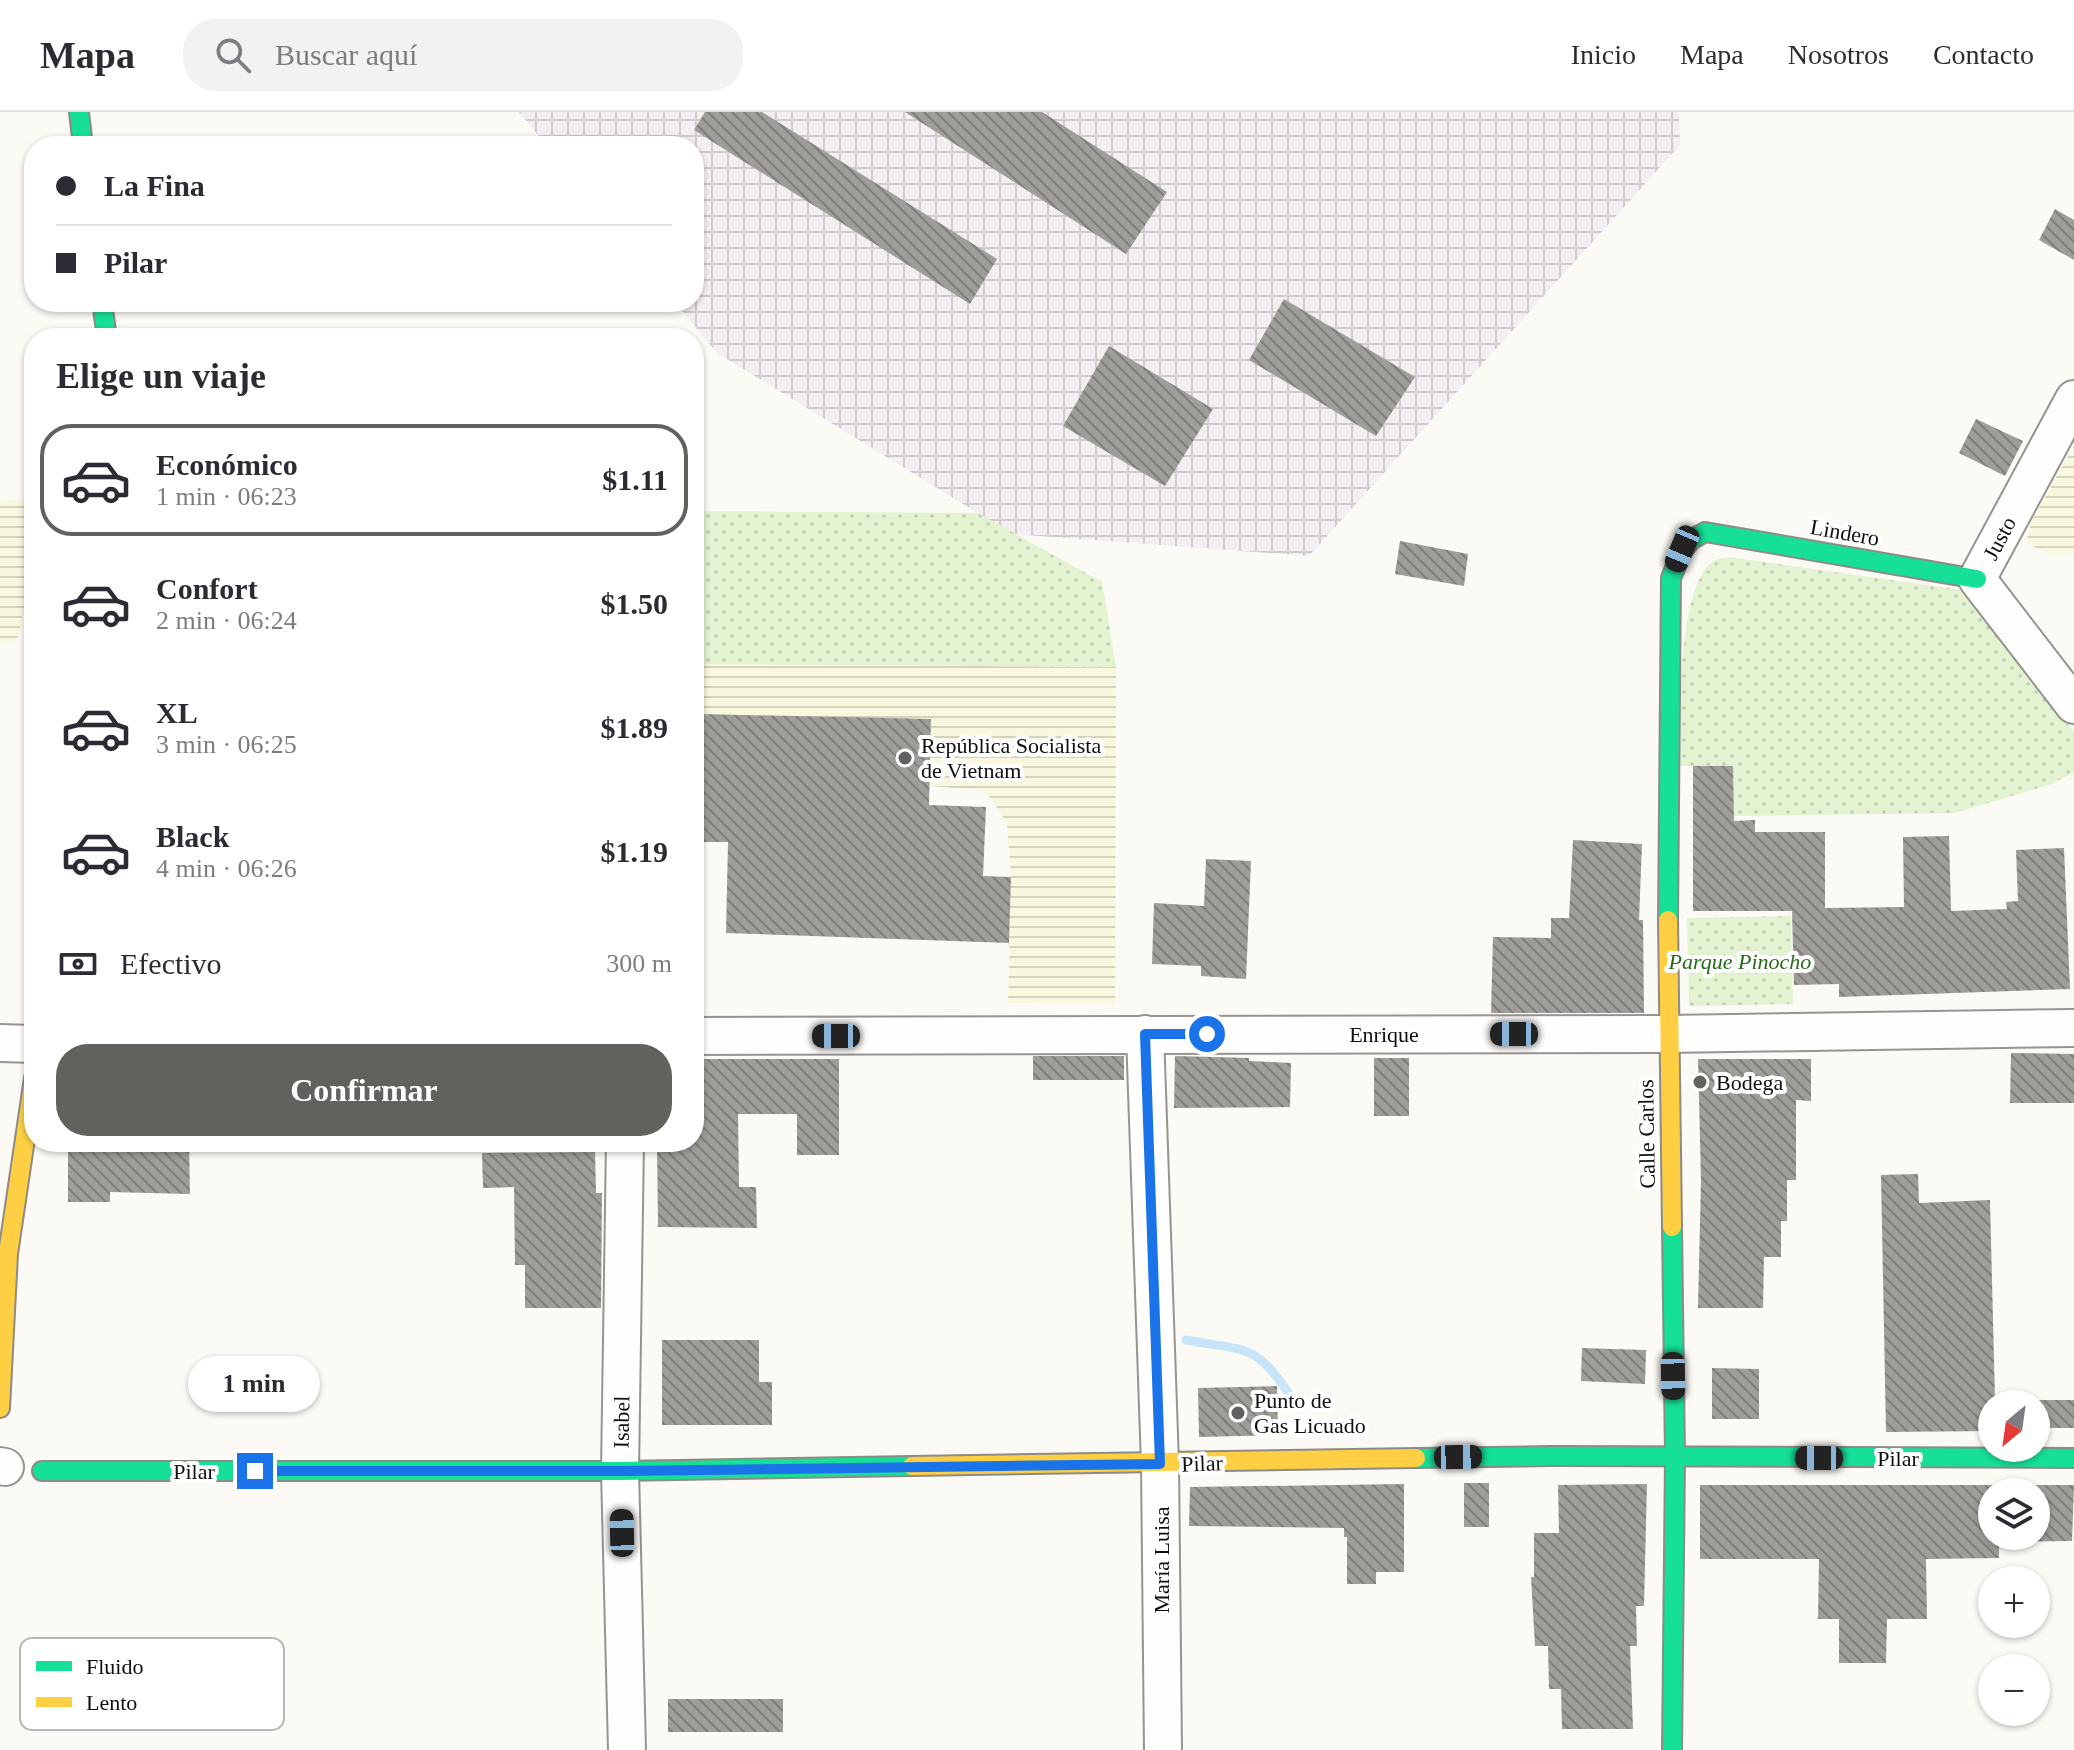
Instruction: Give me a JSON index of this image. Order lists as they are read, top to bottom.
{
  "streets": {
    "street": [
      "Lindero",
      "Justo",
      "Enrique",
      "Calle Carlos",
      "Isabel",
      "Pilar",
      "María Luisa"
    ]
  },
  "crossings": [
    ["Lindero", "Justo"],
    ["Lindero", "Calle Carlos"],
    ["Enrique", "Calle Carlos"],
    ["Enrique", "María Luisa"],
    ["Calle Carlos", "Pilar"],
    ["Isabel", "Pilar"],
    ["Pilar", "María Luisa"]
  ],
  "parks": ["Parque Pinocho"],
  "places": ["República Socialista de Vietnam", "Bodega", "Punto de Gas Licuado"],
  "legend": ["Fluido", "Lento"],
  "north": "bottom left",
  "page": {
    "header": "Mapa",
    "search": "Buscar aquí",
    "nav": [
      "Inicio",
      "Mapa",
      "Nosotros",
      "Contacto"
    ],
    "banner": ["La Fina", "Pilar"],
    "heading": "Elige un viaje",
    "list": [
      {
        "name": "Económico",
        "note": "1 min · 06:23",
        "value": "$1.11"
      },
      {
        "name": "Confort",
        "note": "2 min · 06:24",
        "value": "$1.50"
      },
      {
        "name": "XL",
        "note": "3 min · 06:25",
        "value": "$1.89"
      },
      {
        "name": "Black",
        "note": "4 min · 06:26",
        "value": "$1.19"
      }
    ],
    "pay": ["Efectivo", "300 m"],
    "buttons": "Confirmar",
    "bubble": "1 min",
    "map_buttons": ["+", "−"]
  }
}
